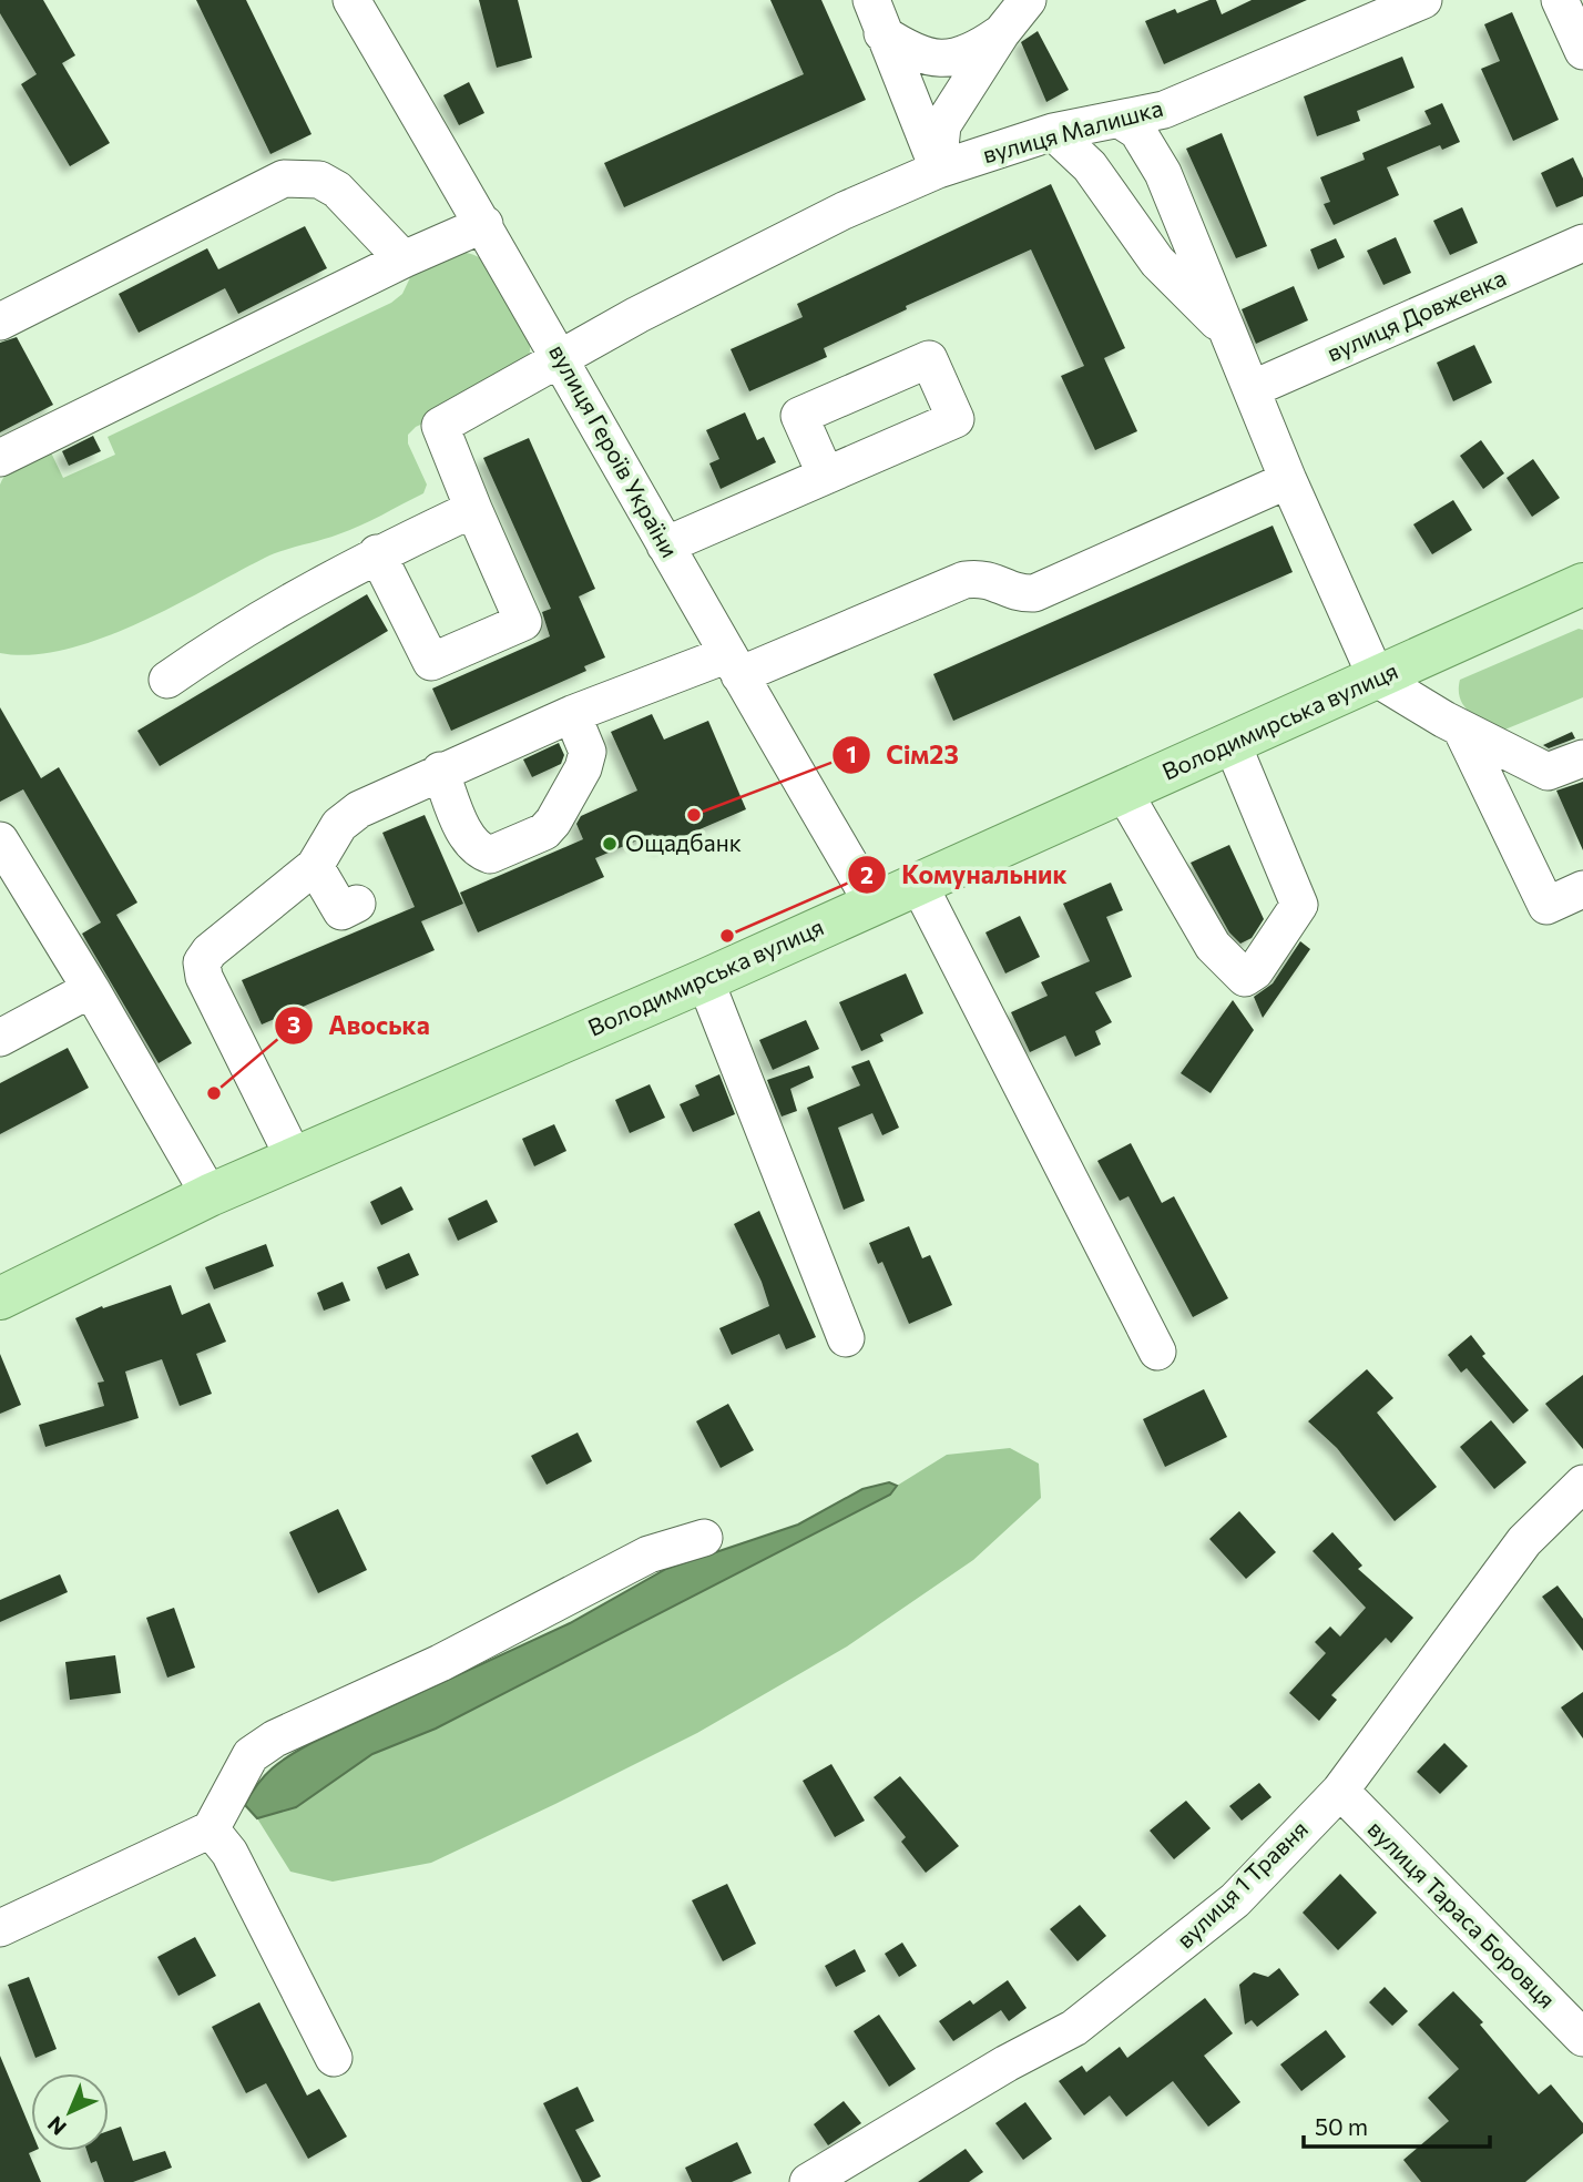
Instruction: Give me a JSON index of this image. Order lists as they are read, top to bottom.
{
  "streets": {
    "main road": ["Володимирська вулиця"],
    "street": [
      "вулиця Малишка",
      "вулиця Довженка",
      "вулиця Героїв України",
      "вулиця 1 Травня",
      "вулиця Тараса Боровця"
    ]
  },
  "crossings": [
    ["вулиця Малишка", "вулиця Героїв України"],
    ["вулиця Героїв України", "Володимирська вулиця"],
    ["вулиця 1 Травня", "вулиця Тараса Боровця"]
  ],
  "places": [
    "Сім23",
    "Ощадбанк",
    "Комунальник",
    "Авоська"
  ],
  "scale_bar": "50 m",
  "north": "bottom left"
}
